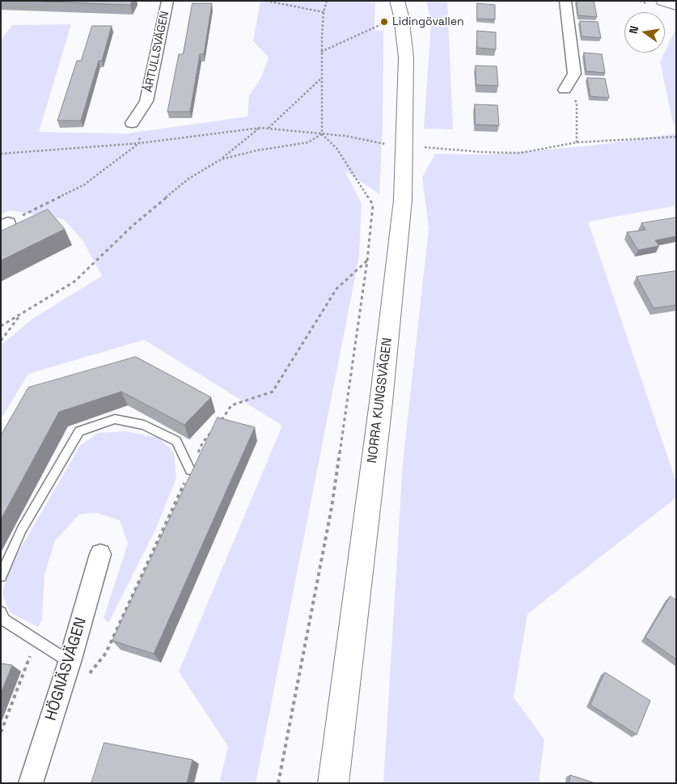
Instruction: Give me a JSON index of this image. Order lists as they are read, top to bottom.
{
  "streets": {
    "main road": ["NORRA KUNGSVÄGEN"],
    "street": ["ÅRTULLSVÄGEN", "HÖGNÄSVÄGEN"]
  },
  "places": ["Lidingövallen"],
  "north": "left"
}
